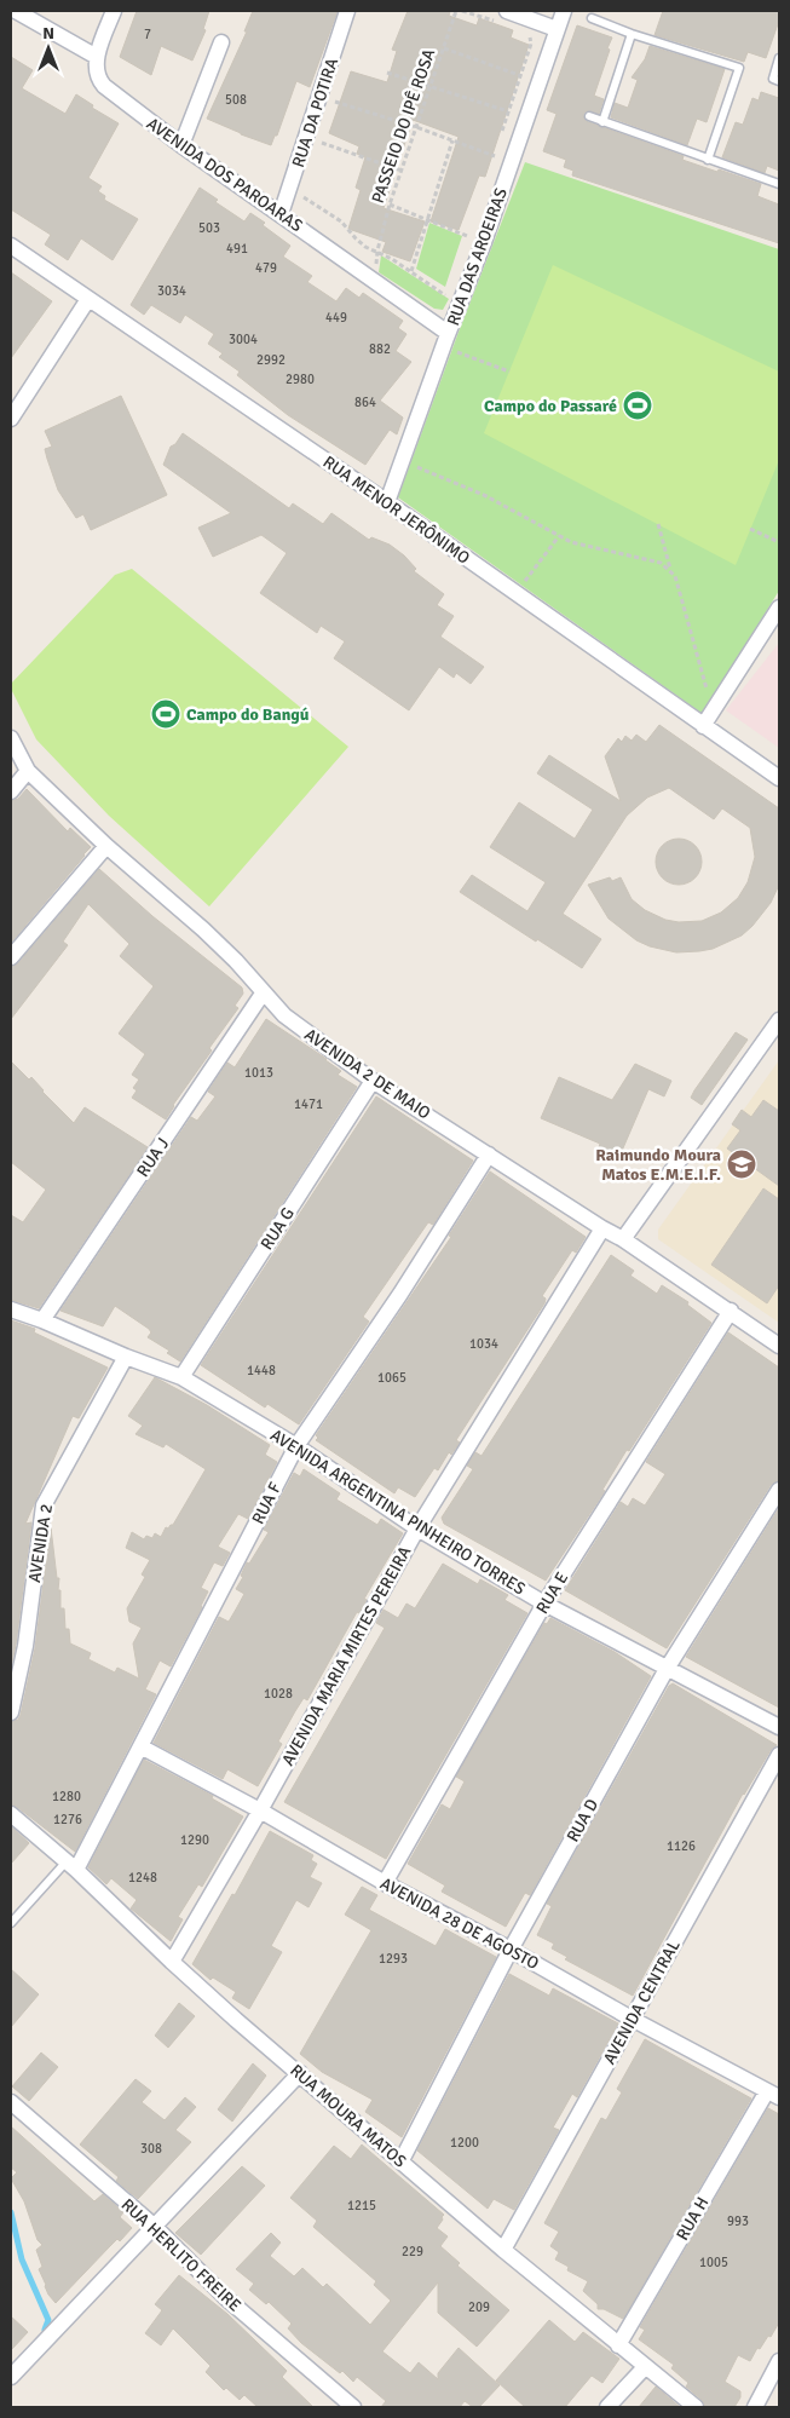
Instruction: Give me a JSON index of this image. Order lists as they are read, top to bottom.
{
  "streets": {
    "street": [
      "RUA DA POTIRA",
      "AVENIDA DOS PAROARAS",
      "RUA DAS AROEIRAS",
      "RUA MENOR JERÔNIMO",
      "AVENIDA 2 DE MAIO",
      "RUA J",
      "RUA G",
      "RUA F",
      "AVENIDA ARGENTINA PINHEIRO TORRES",
      "AVENIDA 2",
      "RUA E",
      "AVENIDA MARIA MIRTES PEREIRA",
      "RUA D",
      "AVENIDA 28 DE AGOSTO",
      "AVENIDA CENTRAL",
      "RUA MOURA MATOS",
      "RUA H",
      "RUA HERLITO FREIRE"
    ],
    "path": ["PASSEIO DO IPÊ ROSA"]
  },
  "crossings": [
    ["RUA DA POTIRA", "AVENIDA DOS PAROARAS"],
    ["AVENIDA DOS PAROARAS", "RUA DAS AROEIRAS"],
    ["RUA DAS AROEIRAS", "RUA MENOR JERÔNIMO"],
    ["AVENIDA 2 DE MAIO", "RUA J"],
    ["AVENIDA 2 DE MAIO", "RUA G"],
    ["AVENIDA 2 DE MAIO", "RUA F"],
    ["AVENIDA 2 DE MAIO", "RUA E"],
    ["AVENIDA 2 DE MAIO", "AVENIDA MARIA MIRTES PEREIRA"],
    ["RUA J", "AVENIDA ARGENTINA PINHEIRO TORRES"],
    ["RUA G", "AVENIDA ARGENTINA PINHEIRO TORRES"],
    ["RUA F", "AVENIDA ARGENTINA PINHEIRO TORRES"],
    ["RUA F", "AVENIDA 28 DE AGOSTO"],
    ["RUA F", "RUA MOURA MATOS"],
    ["AVENIDA ARGENTINA PINHEIRO TORRES", "AVENIDA 2"],
    ["AVENIDA ARGENTINA PINHEIRO TORRES", "RUA E"],
    ["AVENIDA ARGENTINA PINHEIRO TORRES", "AVENIDA MARIA MIRTES PEREIRA"],
    ["AVENIDA ARGENTINA PINHEIRO TORRES", "RUA D"],
    ["RUA E", "AVENIDA 28 DE AGOSTO"],
    ["AVENIDA MARIA MIRTES PEREIRA", "AVENIDA 28 DE AGOSTO"],
    ["AVENIDA MARIA MIRTES PEREIRA", "RUA MOURA MATOS"],
    ["RUA D", "AVENIDA 28 DE AGOSTO"],
    ["RUA D", "RUA MOURA MATOS"],
    ["AVENIDA 28 DE AGOSTO", "AVENIDA CENTRAL"],
    ["AVENIDA 28 DE AGOSTO", "RUA H"],
    ["AVENIDA CENTRAL", "RUA MOURA MATOS"],
    ["RUA MOURA MATOS", "RUA H"]
  ],
  "places": {
    "sports": ["Campo do Passaré", "Campo do Bangú"],
    "school or university": ["Raimundo Moura Matos E.M.E.I.F."]
  },
  "house_numbers": [
    "7",
    "508",
    "503",
    "491",
    "479",
    "3034",
    "449",
    "3004",
    "882",
    "2992",
    "2980",
    "864",
    "1013",
    "1471",
    "1034",
    "1448",
    "1065",
    "1028",
    "1280",
    "1276",
    "1290",
    "1126",
    "1248",
    "1293",
    "1200",
    "308",
    "1215",
    "993",
    "229",
    "1005",
    "209"
  ],
  "north": "top"
}
